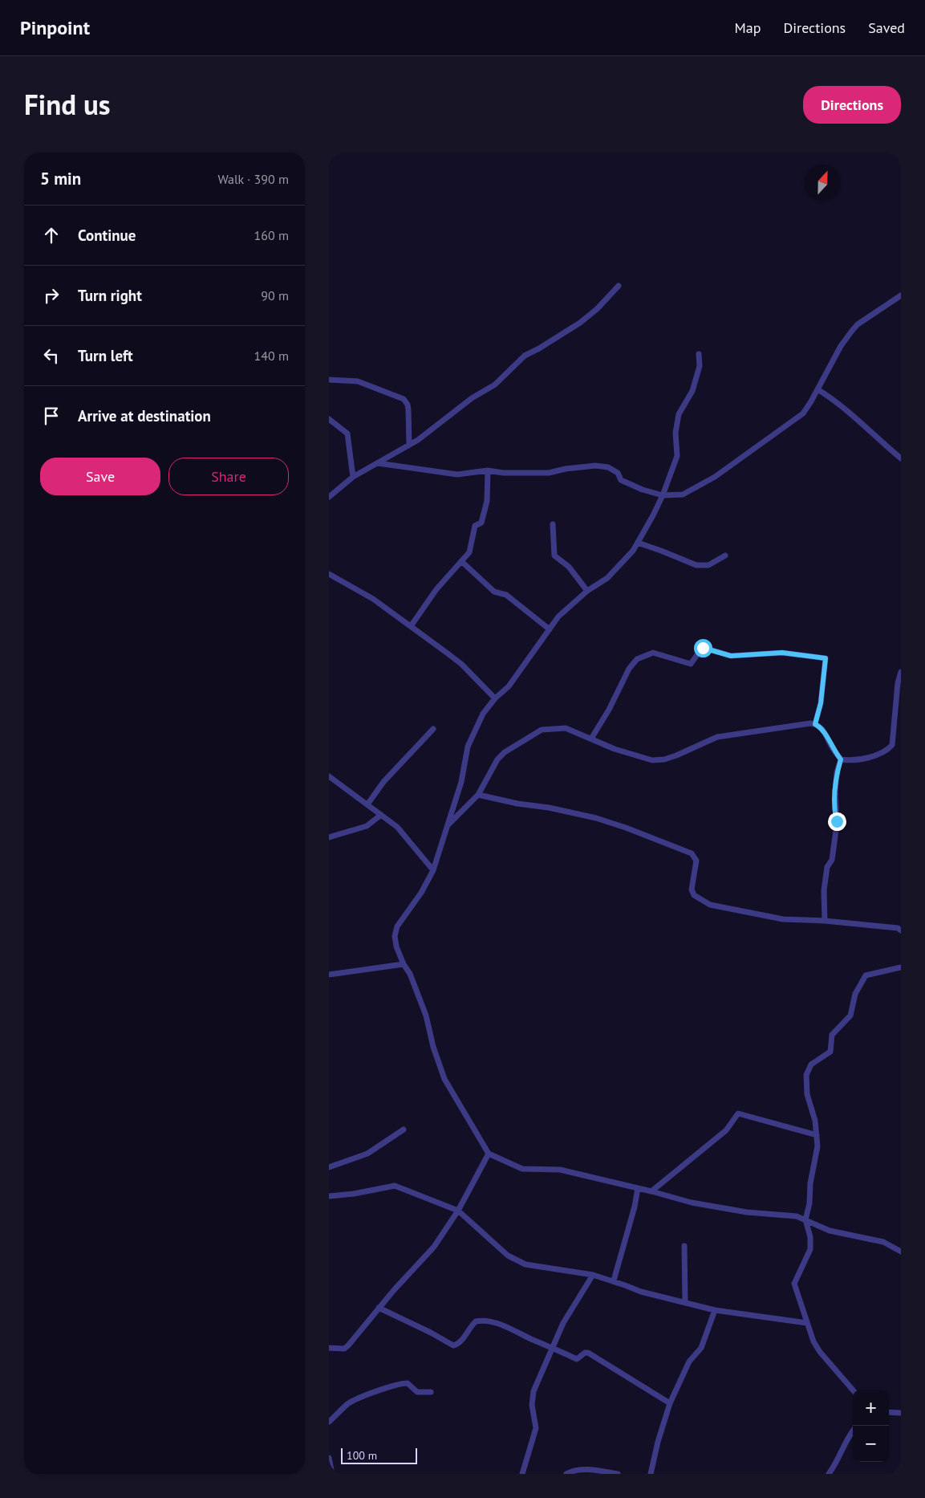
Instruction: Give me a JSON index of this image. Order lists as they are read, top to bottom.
{
  "scale_bar": "100 m",
  "north": "top",
  "page": {
    "header": "Pinpoint",
    "nav": ["Map", "Directions", "Saved"],
    "title": "Find us",
    "buttons": [
      "Directions",
      ["Save", "Share"]
    ],
    "heading": ["5 min", "Walk · 390 m"],
    "list": [
      ["Continue", "160 m"],
      ["Turn right", "90 m"],
      ["Turn left", "140 m"],
      "Arrive at destination"
    ],
    "map_buttons": ["+", "−"],
    "scale": "100 m"
  }
}
